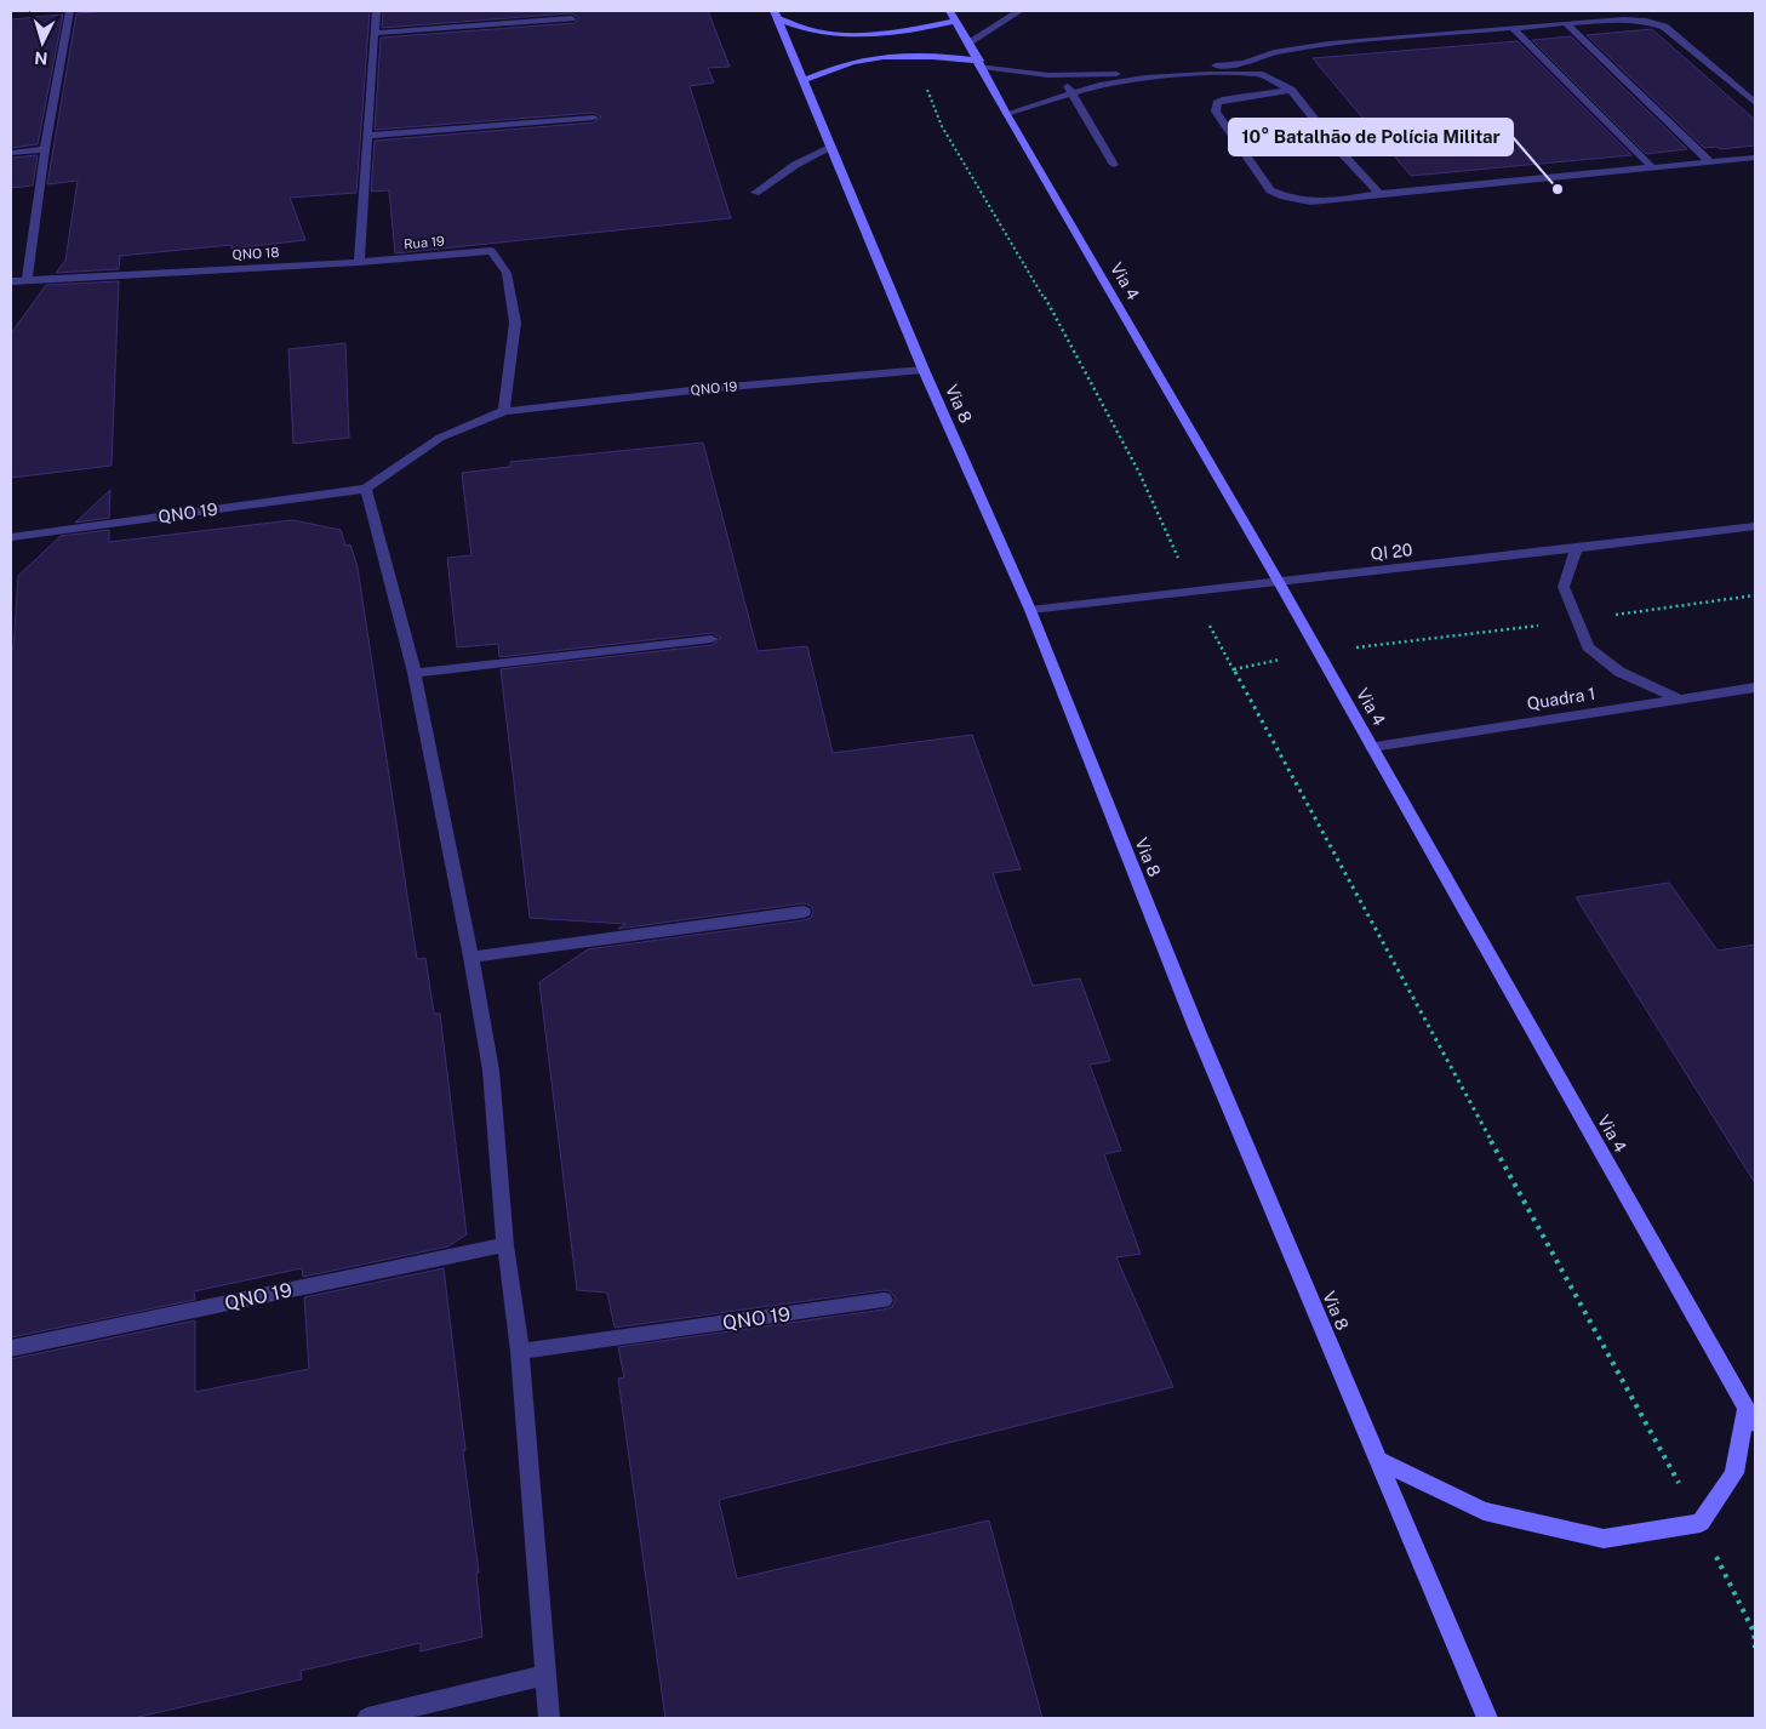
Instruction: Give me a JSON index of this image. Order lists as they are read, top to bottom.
{
  "streets": {
    "main road": ["Via 4", "Via 8"],
    "street": [
      "Rua 19",
      "QNO 18",
      "QNO 19",
      "QI 20",
      "Quadra 1"
    ]
  },
  "crossings": [
    ["Rua 19", "QNO 18"],
    ["Rua 19", "QNO 19"],
    ["Via 4", "QI 20"],
    ["Via 4", "Quadra 1"],
    ["QNO 19", "Via 8"],
    ["Via 8", "QI 20"]
  ],
  "places": ["10° Batalhão de Polícia Militar"],
  "north": "bottom"
}
